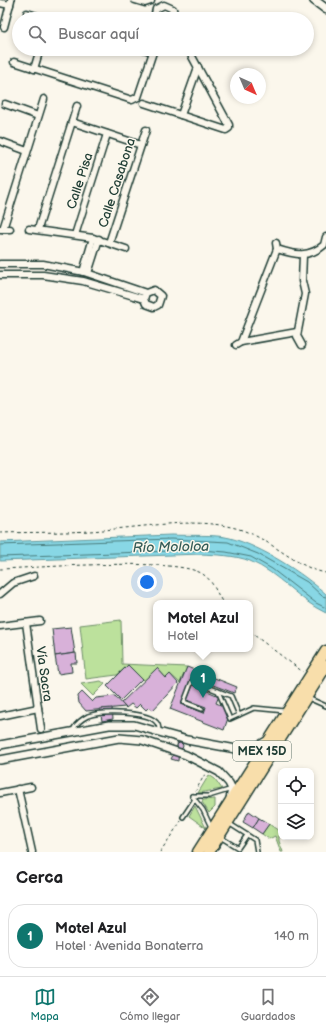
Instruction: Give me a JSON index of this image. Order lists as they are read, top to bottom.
{
  "streets": {
    "highway": ["MEX 15D"],
    "street": ["Calle Pisa", "Calle Casabona", "Vía Sacra"]
  },
  "water": ["Río Mololoa"],
  "north": "bottom right",
  "page": {
    "search": "Buscar aquí",
    "popup": ["Motel Azul", "Hotel"],
    "pins": "1",
    "heading": "Cerca",
    "list": [
      {
        "mark": "1",
        "name": "Motel Azul",
        "note": "Hotel · Avenida Bonaterra",
        "value": "140 m"
      }
    ],
    "nav": ["Mapa", "Cómo llegar", "Guardados"]
  }
}
